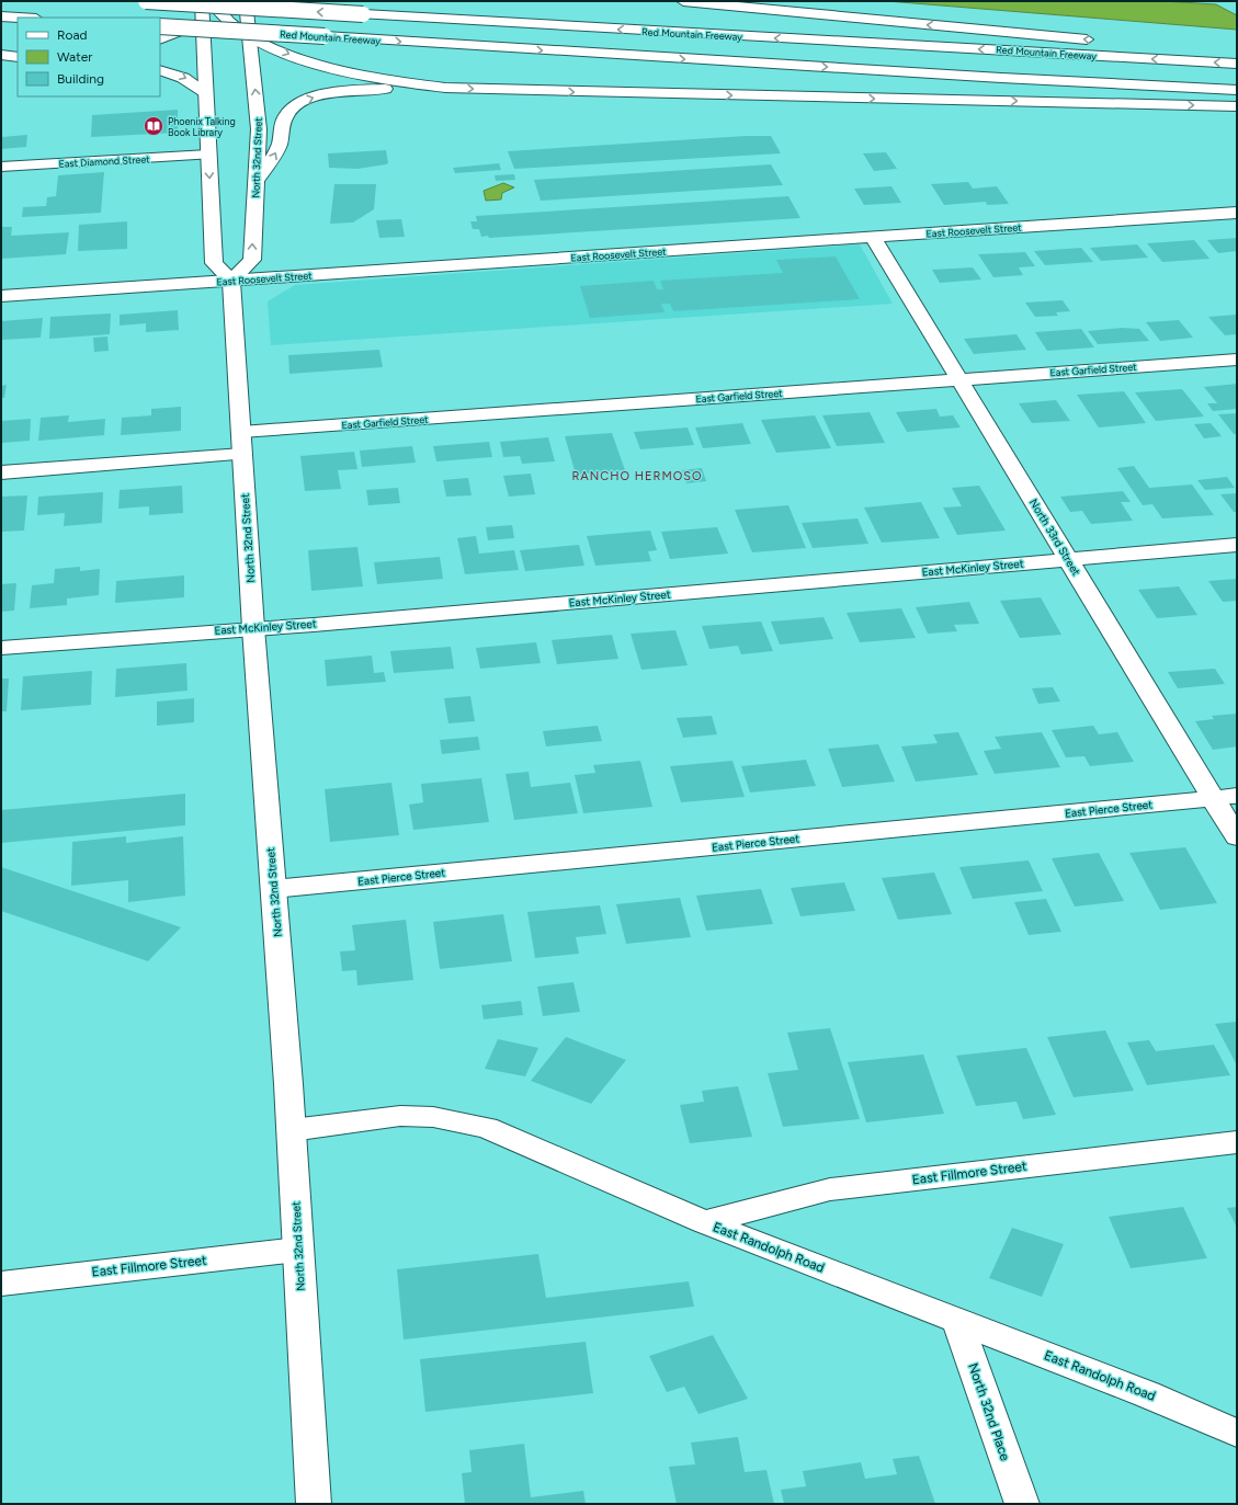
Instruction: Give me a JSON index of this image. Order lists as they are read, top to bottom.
{
  "streets": {
    "main road": [
      "Red Mountain Freeway",
      "North 32nd Street",
      "East Diamond Street",
      "East Roosevelt Street",
      "East Garfield Street",
      "North 33rd Street",
      "East McKinley Street",
      "East Pierce Street",
      "East Fillmore Street",
      "East Randolph Road",
      "North 32nd Place"
    ]
  },
  "crossings": [
    ["North 32nd Street", "East Roosevelt Street"],
    ["North 32nd Street", "East Garfield Street"],
    ["North 32nd Street", "East McKinley Street"],
    ["North 32nd Street", "East Pierce Street"],
    ["North 32nd Street", "East Fillmore Street"],
    ["North 32nd Street", "East Randolph Road"],
    ["East Roosevelt Street", "North 33rd Street"],
    ["East Garfield Street", "North 33rd Street"],
    ["North 33rd Street", "East McKinley Street"],
    ["North 33rd Street", "East Pierce Street"],
    ["East Fillmore Street", "East Randolph Road"],
    ["East Randolph Road", "North 32nd Place"]
  ],
  "districts": ["RANCHO HERMOSO"],
  "places": {
    "library": ["Phoenix Talking Book Library"]
  },
  "legend": ["Road", "Water", "Building"]
}
